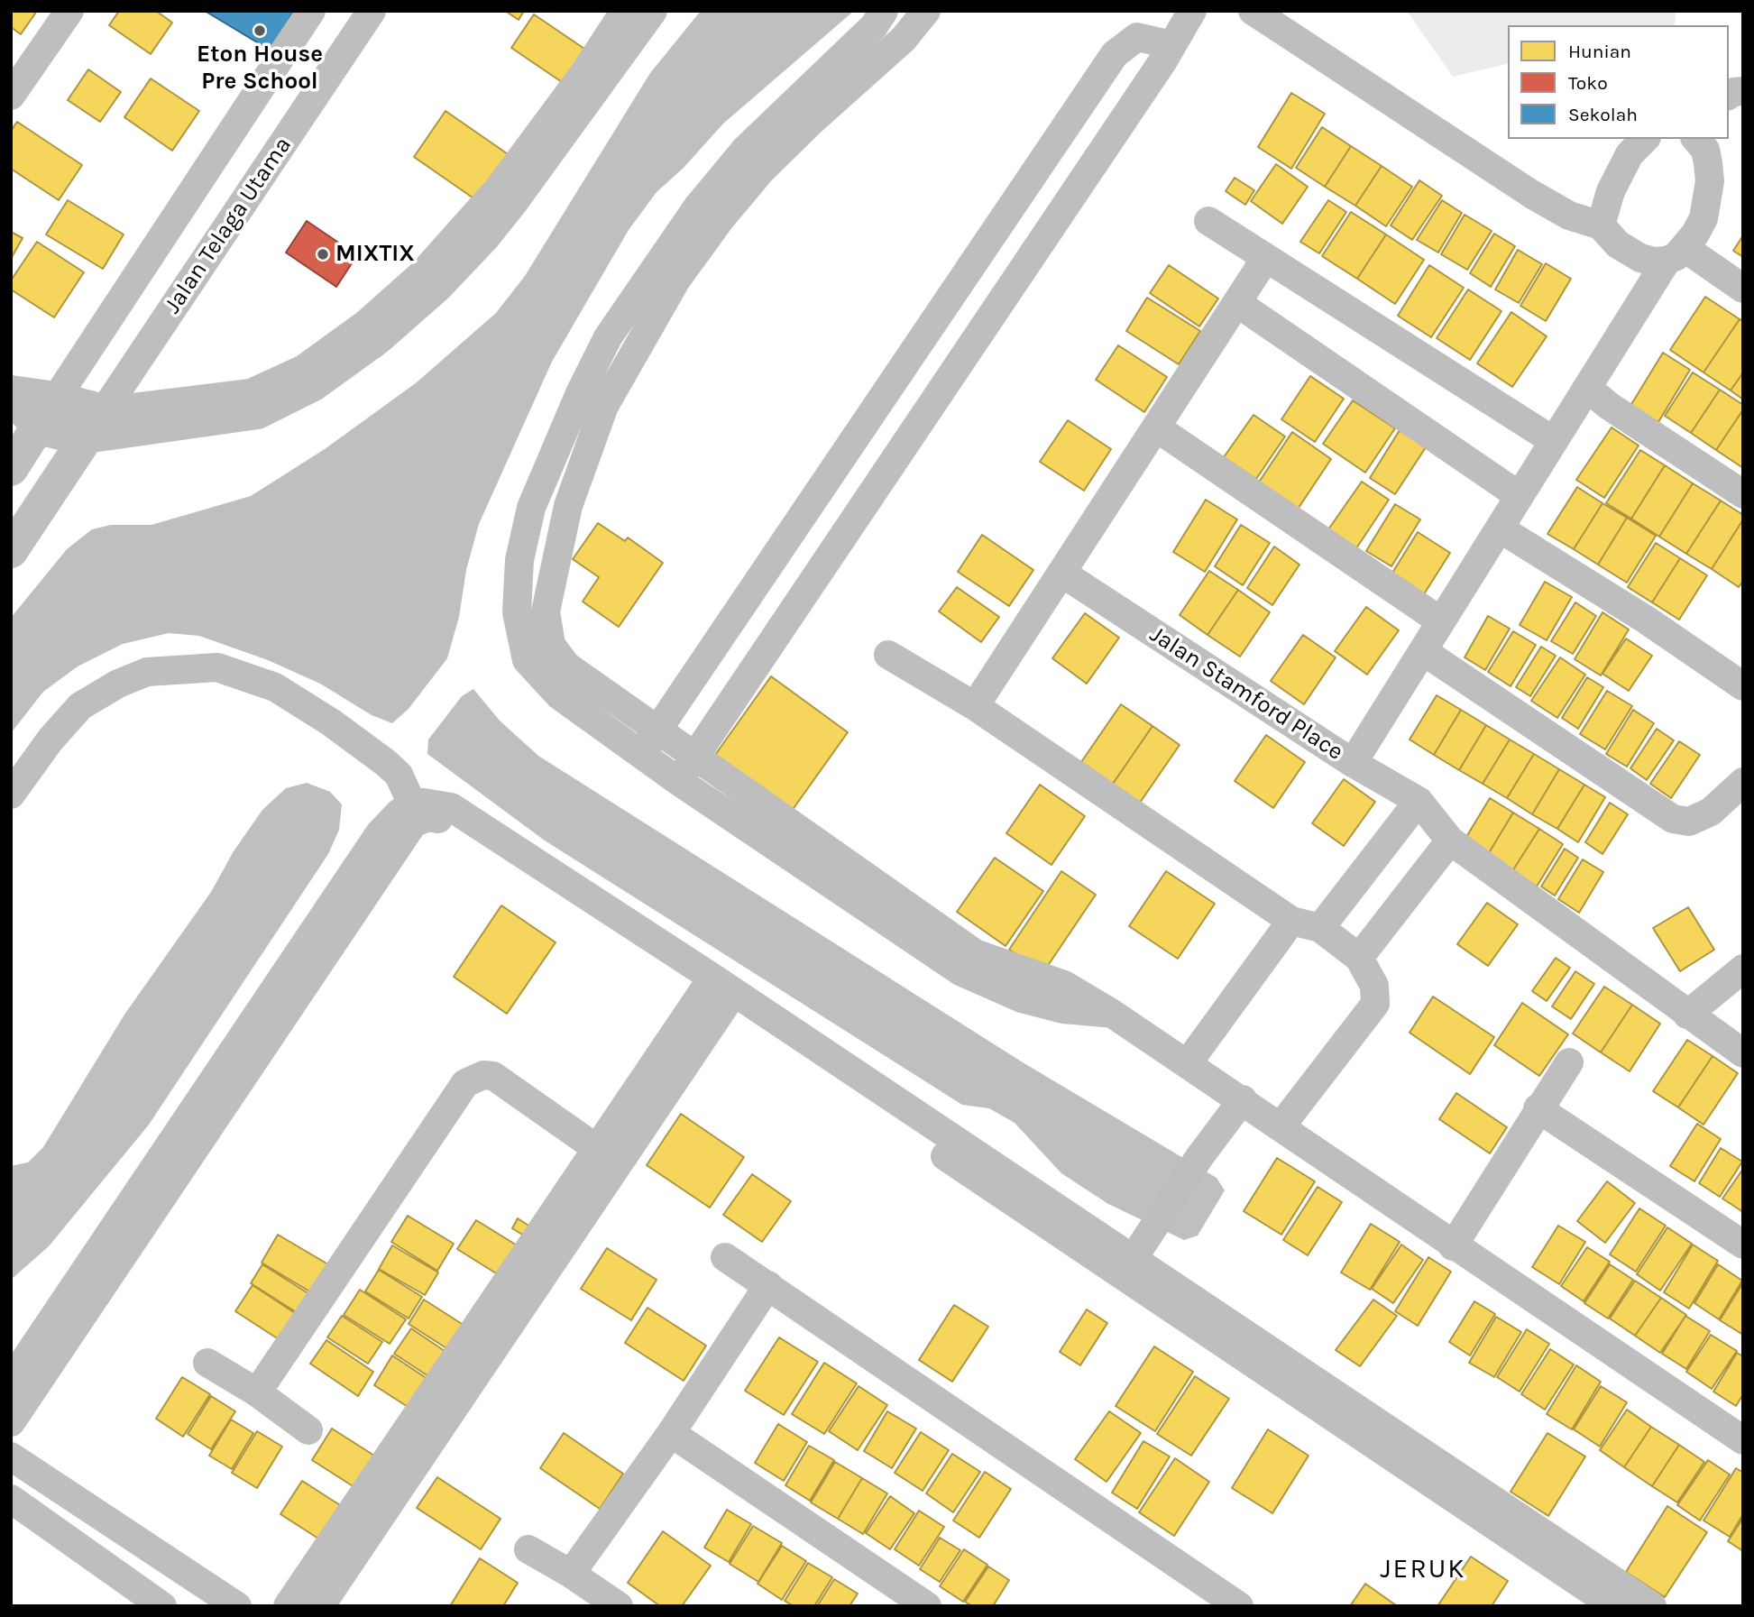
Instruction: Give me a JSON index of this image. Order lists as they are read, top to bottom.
{
  "streets": {
    "street": ["Jalan Telaga Utama", "Jalan Stamford Place"]
  },
  "districts": ["JERUK"],
  "places": ["Eton House Pre School", "MIXTIX"],
  "legend": ["Hunian", "Toko", "Sekolah"]
}
